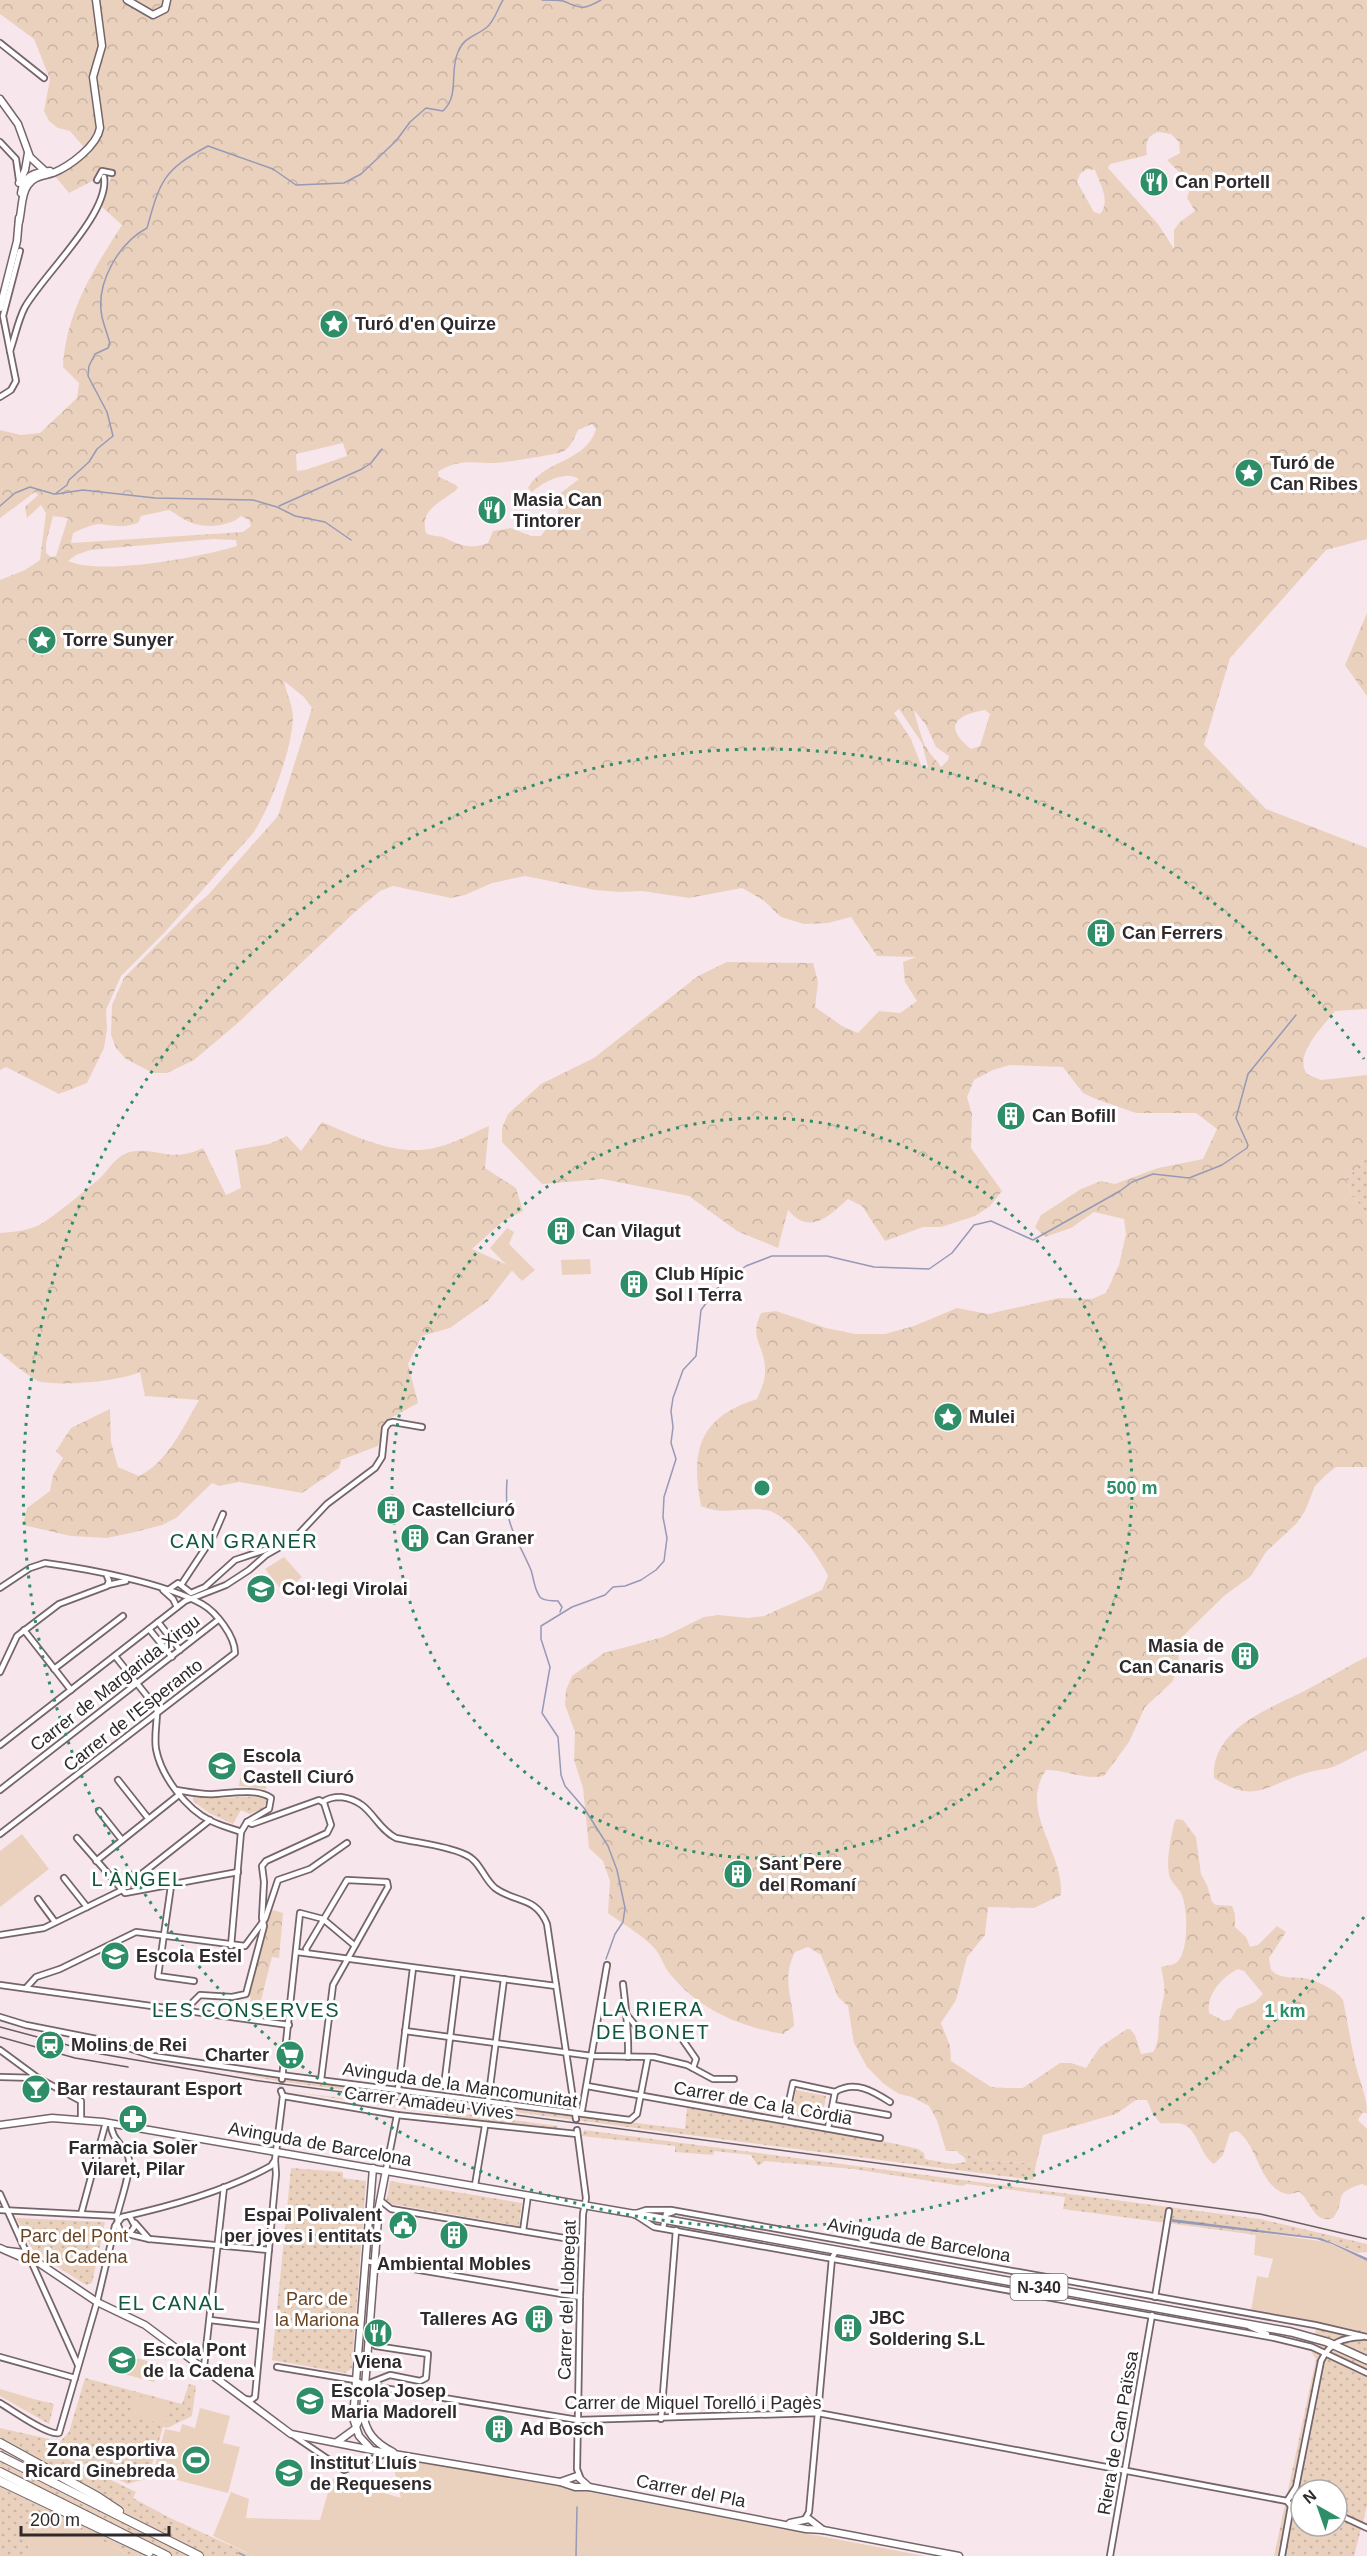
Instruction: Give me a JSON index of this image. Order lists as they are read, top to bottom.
{
  "streets": {
    "main road": ["Avinguda de Barcelona", "N-340", "Carrer del Pla"],
    "street": [
      "Carrer de Margarida Xirgu",
      "Carrer de l'Esperanto",
      "Avinguda de la Mancomunitat",
      "Carrer Amadeu Vives",
      "Carrer de Ca la Còrdia",
      "Carrer del Llobregat",
      "Carrer de Miquel Torelló i Pagès",
      "Riera de Can Païssa"
    ]
  },
  "crossings": [
    ["Carrer de Margarida Xirgu", "Carrer de l'Esperanto"],
    ["Avinguda de la Mancomunitat", "Carrer de Ca la Còrdia"],
    ["Carrer Amadeu Vives", "Avinguda de Barcelona"],
    ["Carrer Amadeu Vives", "Carrer del Llobregat"],
    ["Avinguda de Barcelona", "Carrer del Llobregat"],
    ["Avinguda de Barcelona", "Riera de Can Païssa"],
    ["Carrer del Llobregat", "Carrer de Miquel Torelló i Pagès"],
    ["Carrer del Llobregat", "Carrer del Pla"],
    ["Carrer de Miquel Torelló i Pagès", "Riera de Can Païssa"]
  ],
  "districts": [
    "CAN GRANER",
    "L'ÀNGEL",
    "LA RIERA DE BONET",
    "LES CONSERVES",
    "EL CANAL"
  ],
  "parks": ["Parc del Pont de la Cadena", "Parc de la Mariona"],
  "places": {
    "restaurant": ["Can Portell", "Masia Can Tintorer", "Viena"],
    "place": [
      "Turó d'en Quirze",
      "Turó de Can Ribes",
      "Torre Sunyer",
      "Mulei"
    ],
    "building": [
      "Can Ferrers",
      "Can Bofill",
      "Can Vilagut",
      "Club Hípic Sol I Terra",
      "Castellciuró",
      "Can Graner",
      "Masia de Can Canaris",
      "Sant Pere del Romaní",
      "Ambiental Mobles",
      "Talleres AG",
      "JBC Soldering S.L",
      "Ad Bosch"
    ],
    "school or university": [
      "Col·legi Virolai",
      "Escola Castell Ciuró",
      "Escola Estel",
      "Escola Pont de la Cadena",
      "Escola Josep Maria Madorell",
      "Institut Lluís de Requesens"
    ],
    "station": ["Molins de Rei"],
    "supermarket": ["Charter"],
    "bar": ["Bar restaurant Esport"],
    "pharmacy": ["Farmàcia Soler Vilaret, Pilar"],
    "public building": ["Espai Polivalent per joves i entitats"],
    "sports": ["Zona esportiva Ricard Ginebreda"]
  },
  "scale_bar": "200 m",
  "north": "top left",
  "rings": ["500 m", "1 km"]
}
